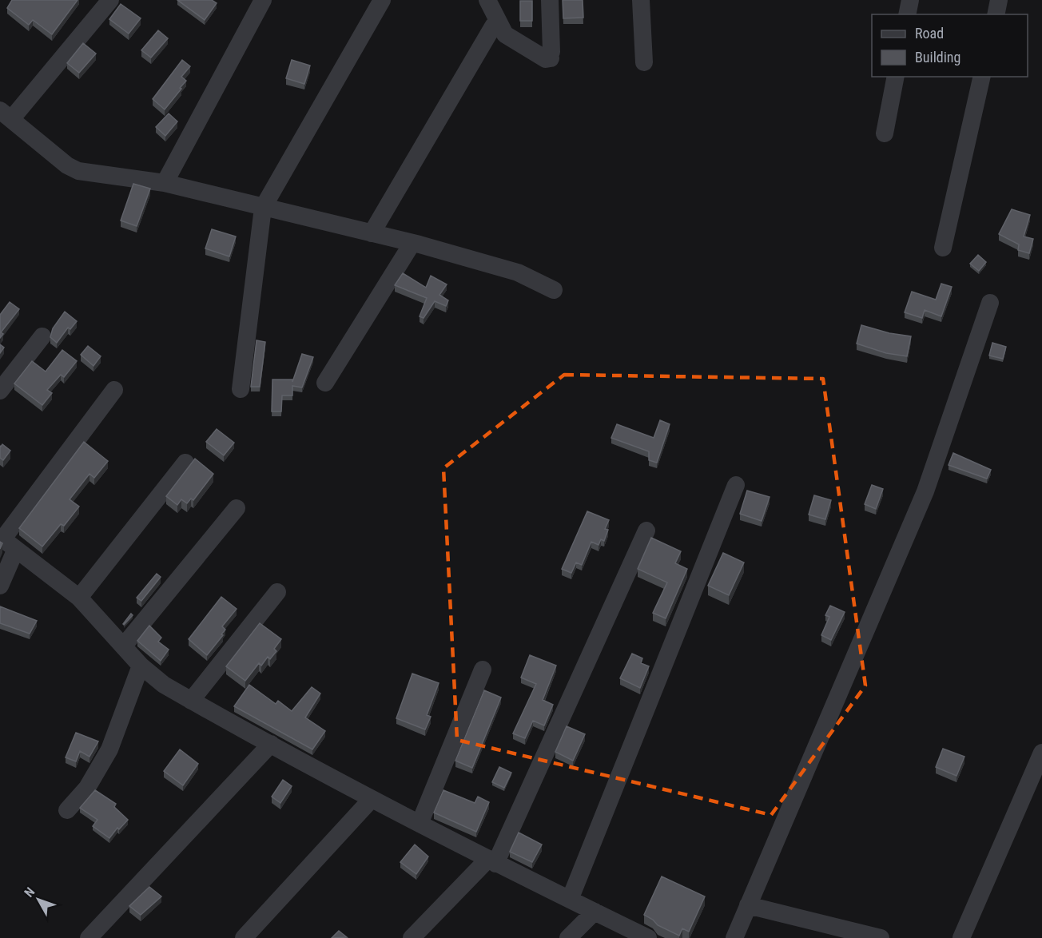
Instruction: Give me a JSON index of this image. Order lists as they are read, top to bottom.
{
  "legend": ["Road", "Building"],
  "north": "top left"
}
